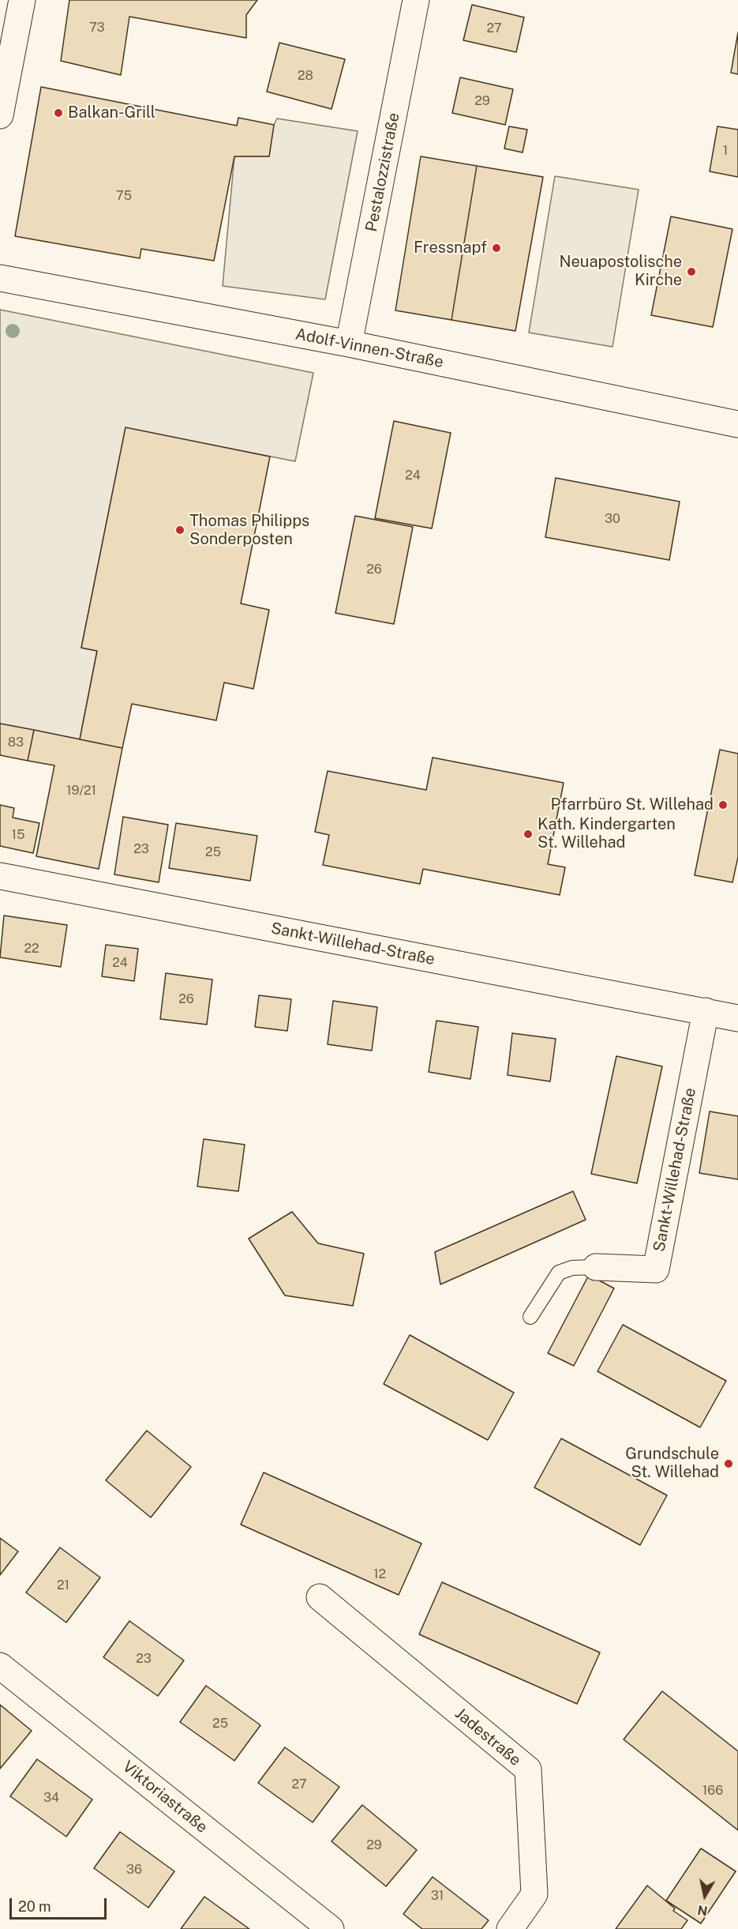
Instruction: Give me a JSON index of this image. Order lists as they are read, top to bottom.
{
  "streets": {
    "street": [
      "Pestalozzistraße",
      "Adolf-Vinnen-Straße",
      "Sankt-Willehad-Straße",
      "Jadestraße",
      "Viktoriastraße"
    ]
  },
  "crossings": [
    ["Pestalozzistraße", "Adolf-Vinnen-Straße"]
  ],
  "places": [
    "Balkan-Grill",
    "Fressnapf",
    "Neuapostolische Kirche",
    "Thomas Philipps Sonderposten",
    "Pfarrbüro St. Willehad",
    "Kath. Kindergarten St. Willehad",
    "Grundschule St. Willehad"
  ],
  "house_numbers": [
    "73",
    "27",
    "28",
    "29",
    "1",
    "75",
    "24",
    "30",
    "26",
    "83",
    "19/21",
    "15",
    "23",
    "25",
    "22",
    "24",
    "26",
    "12",
    "21",
    "23",
    "25",
    "27",
    "166",
    "34",
    "29",
    "36",
    "31"
  ],
  "scale_bar": "20 m",
  "north": "bottom"
}
